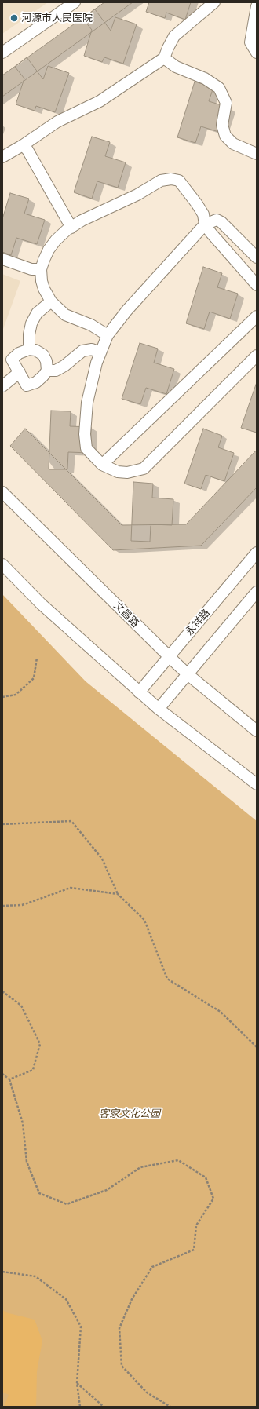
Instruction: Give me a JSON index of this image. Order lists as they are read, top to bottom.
{
  "streets": {
    "street": ["文昌路", "永祥路"]
  },
  "crossings": [
    ["文昌路", "永祥路"]
  ],
  "parks": ["客家文化公园"],
  "places": ["河源市人民医院"]
}
